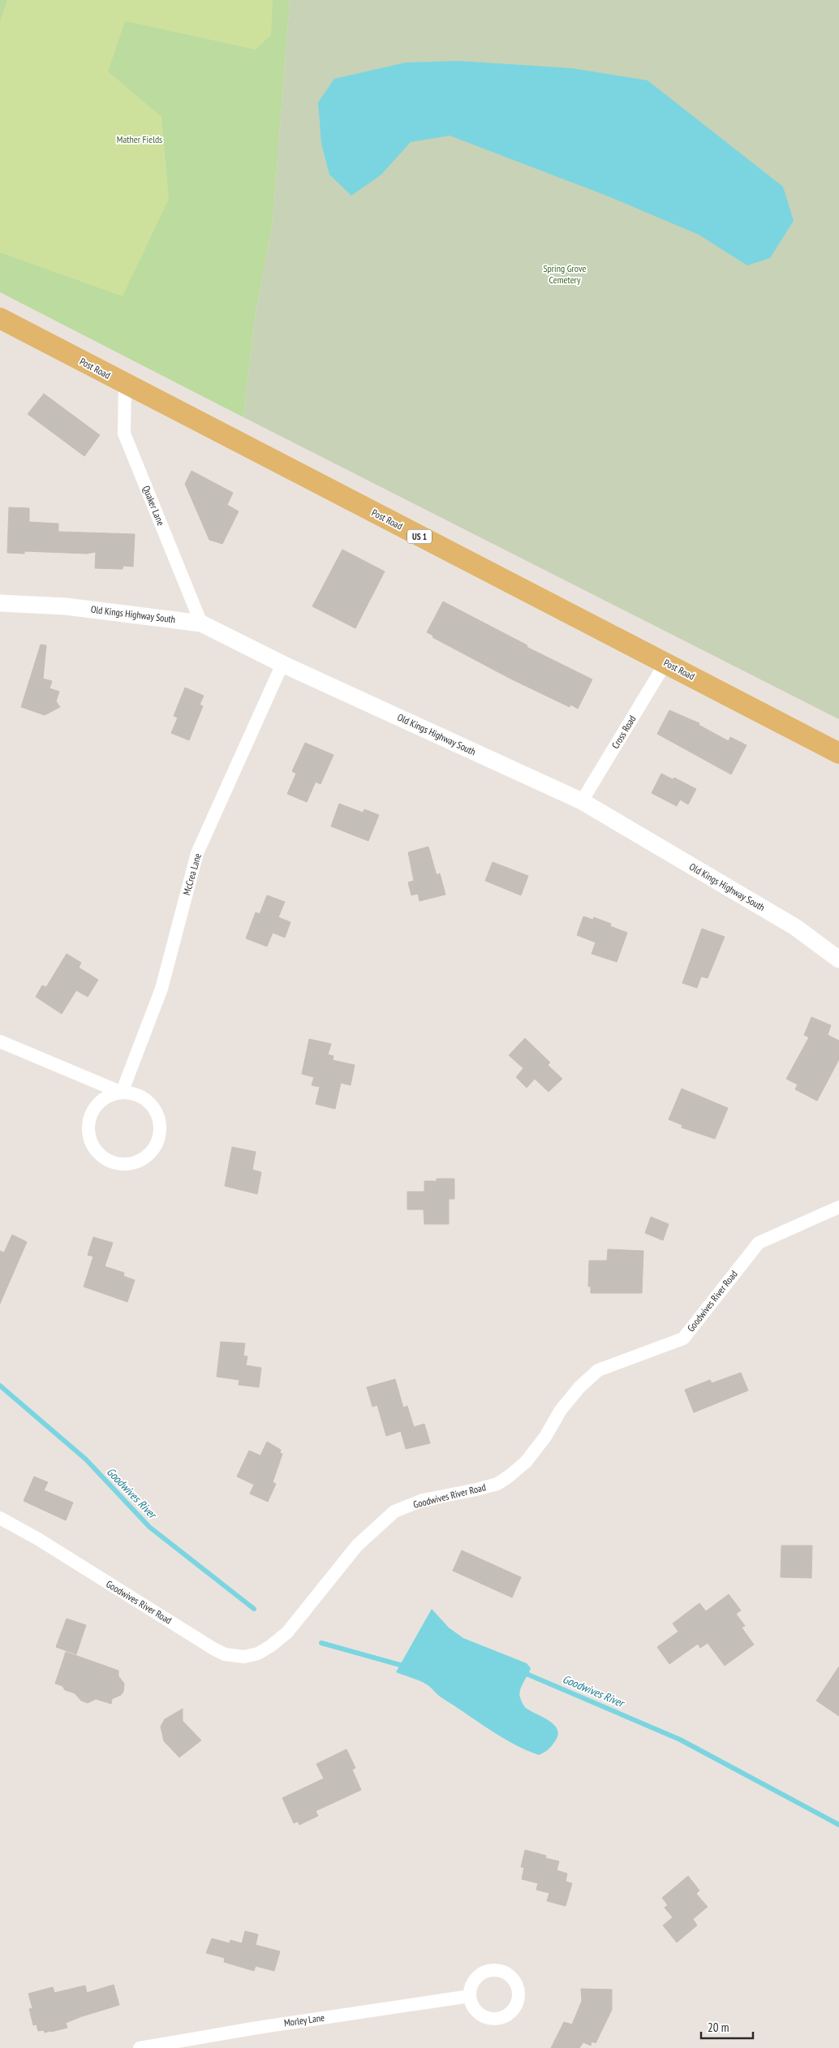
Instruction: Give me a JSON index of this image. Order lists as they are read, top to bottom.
{
  "streets": {
    "main road": ["Post Road", "US 1"],
    "street": [
      "Quaker Lane",
      "Old Kings Highway South",
      "Cross Road",
      "McCrea Lane",
      "Goodwives River Road",
      "Morley Lane"
    ]
  },
  "crossings": [
    ["Post Road", "Quaker Lane"],
    ["Post Road", "Cross Road"],
    ["Quaker Lane", "Old Kings Highway South"],
    ["Old Kings Highway South", "Cross Road"],
    ["Old Kings Highway South", "McCrea Lane"]
  ],
  "water": ["Goodwives River"],
  "parks": ["Mather Fields", "Spring Grove Cemetery"],
  "scale_bar": "20 m"
}
